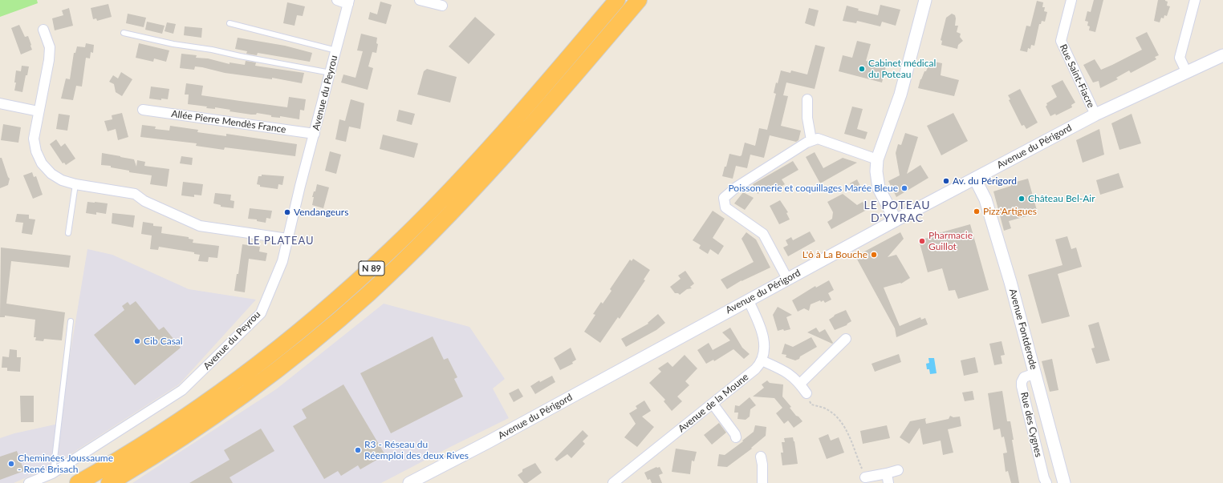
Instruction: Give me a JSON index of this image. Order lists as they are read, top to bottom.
{
  "streets": {
    "highway": ["N 89"],
    "street": [
      "Rue Saint-Fiacre",
      "Avenue du Peyrou",
      "Allée Pierre Mendès France",
      "Avenue du Périgord",
      "Avenue Fontderode",
      "Avenue de la Moune",
      "Rue des Cygnes"
    ]
  },
  "crossings": [
    ["Rue Saint-Fiacre", "Avenue du Périgord"],
    ["Avenue du Peyrou", "Allée Pierre Mendès France"],
    ["Avenue du Périgord", "Avenue Fontderode"],
    ["Avenue Fontderode", "Rue des Cygnes"]
  ],
  "districts": ["LE POTEAU D'YVRAC", "LE PLATEAU"],
  "places": [
    "Cabinet médical du Poteau",
    "Av. du Périgord",
    "Poissonnerie et coquillages Marée Bleue",
    "Château Bel-Air",
    "Pizz'Artigues",
    "Vendangeurs",
    "Pharmacie Guillot",
    "L'ô à La Bouche",
    "Cib Casal",
    "R3 - Réseau du Réemploi des deux Rives",
    "Cheminées Joussaume - René Brisach"
  ]
}
